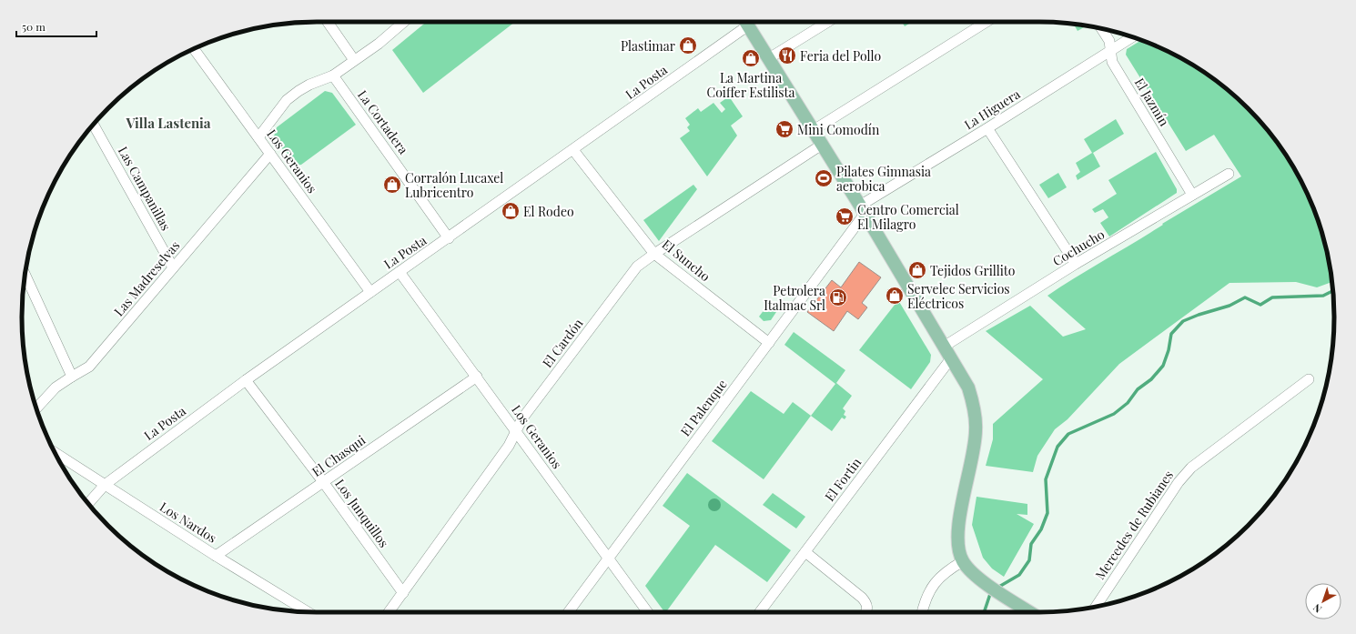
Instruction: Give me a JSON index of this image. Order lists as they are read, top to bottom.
{
  "streets": {
    "street": [
      "La Posta",
      "El Jazmín",
      "La Higuera",
      "La Cortadera",
      "Los Geranios",
      "Las Campanillas",
      "Cochucho",
      "El Suncho",
      "Las Madreselvas",
      "El Cardón",
      "El Palenque",
      "El Chasqui",
      "El Fortin",
      "Los Junquillos",
      "Los Nardos",
      "Mercedes de Rubianes"
    ]
  },
  "crossings": [
    ["La Posta", "La Cortadera"],
    ["La Posta", "Los Geranios"],
    ["La Posta", "El Suncho"],
    ["La Posta", "Los Junquillos"],
    ["La Posta", "Los Nardos"],
    ["El Jazmín", "La Higuera"],
    ["El Jazmín", "Cochucho"],
    ["La Higuera", "El Palenque"],
    ["Los Geranios", "Las Madreselvas"],
    ["Los Geranios", "El Cardón"],
    ["Los Geranios", "El Palenque"],
    ["Los Geranios", "El Chasqui"],
    ["Las Campanillas", "Las Madreselvas"],
    ["El Suncho", "El Cardón"],
    ["El Suncho", "El Palenque"],
    ["El Cardón", "Los Junquillos"],
    ["El Chasqui", "Los Junquillos"],
    ["El Chasqui", "Los Nardos"]
  ],
  "districts": ["Villa Lastenia"],
  "places": {
    "shop": [
      "Plastimar",
      "La Martina Coiffer Estilista",
      "Corralón Lucaxel Lubricentro",
      "El Rodeo",
      "Tejidos Grillito",
      "Servelec Servicios Eléctricos"
    ],
    "restaurant": ["Feria del Pollo"],
    "supermarket": ["Mini Comodín", "Centro Comercial El Milagro"],
    "sports": ["Pilates Gimnasia aerobica"],
    "fuel station": ["Petrolera Italmac Srl"]
  },
  "scale_bar": "50 m",
  "north": "bottom left"
}
